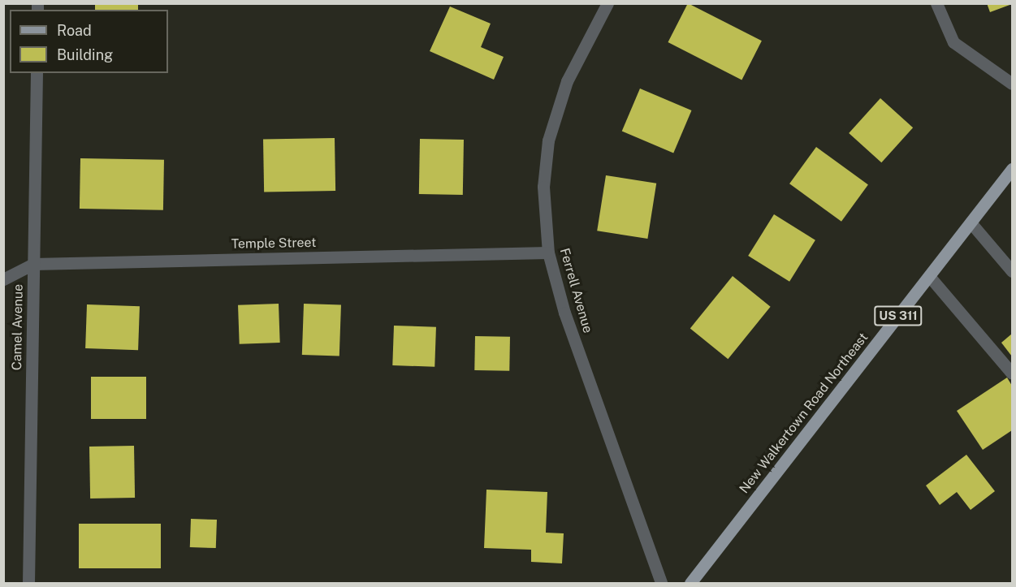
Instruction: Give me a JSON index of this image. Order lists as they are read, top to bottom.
{
  "streets": {
    "main road": ["US 311", "New Walkertown Road Northeast"],
    "street": ["Temple Street", "Ferrell Avenue", "Camel Avenue"]
  },
  "crossings": [
    ["Temple Street", "Ferrell Avenue"],
    ["Temple Street", "Camel Avenue"]
  ],
  "legend": ["Road", "Building"]
}
